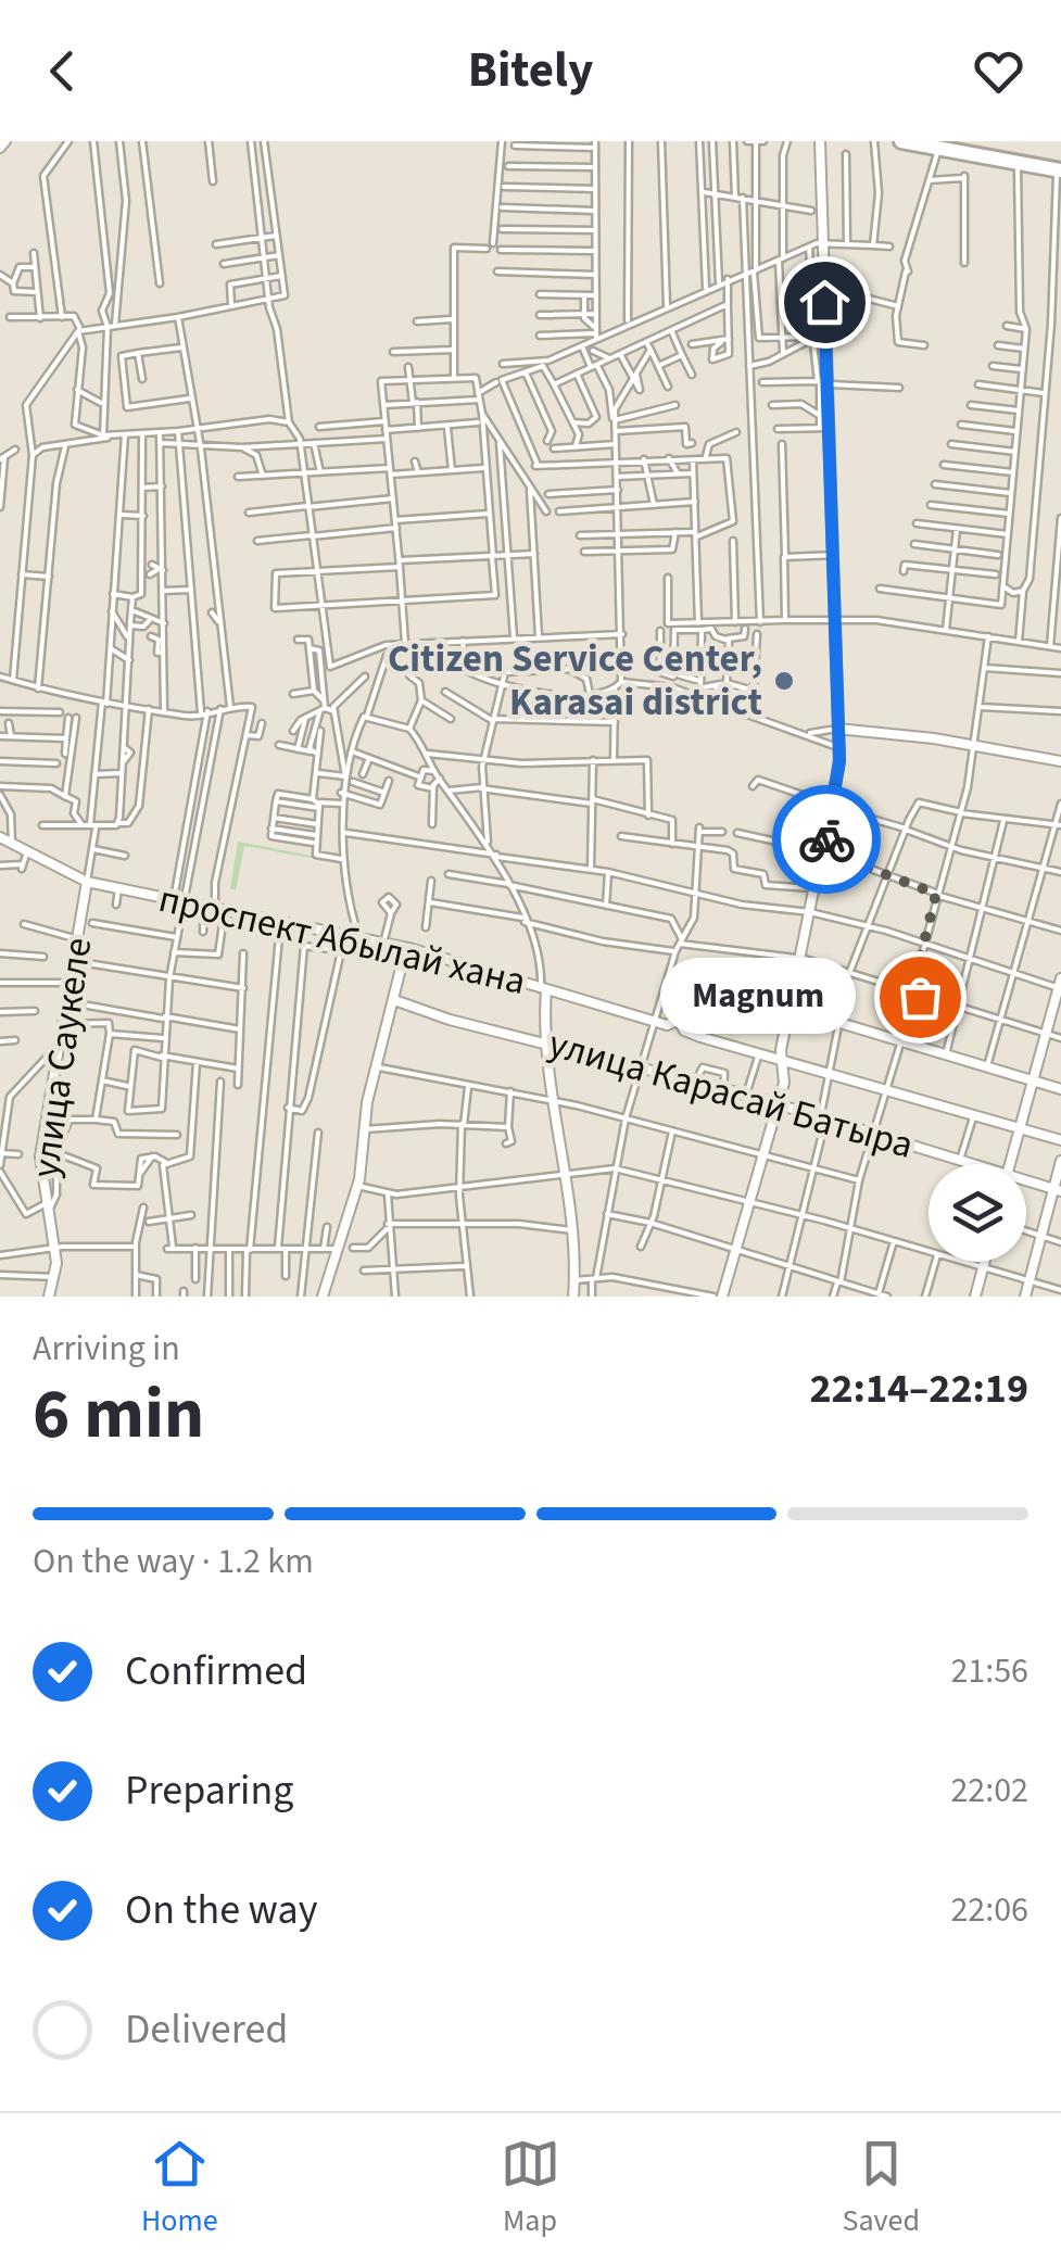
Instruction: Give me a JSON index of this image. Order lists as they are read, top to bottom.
{
  "streets": {
    "street": ["проспект Абылай хана", "улица Саукеле", "улица Карасай Батыра"]
  },
  "crossings": [
    ["проспект Абылай хана", "улица Саукеле"]
  ],
  "places": ["Citizen Service Center, Karasai district", "Magnum"],
  "page": {
    "header": "Bitely",
    "bubble": "Magnum",
    "heading": ["6 min", "Arriving in", "22:14–22:19"],
    "bar": "On the way · 1.2 km",
    "list": [
      ["Confirmed", "21:56"],
      ["Preparing", "22:02"],
      ["On the way", "22:06"],
      "Delivered"
    ],
    "tabs": ["Home", "Map", "Saved"]
  }
}
